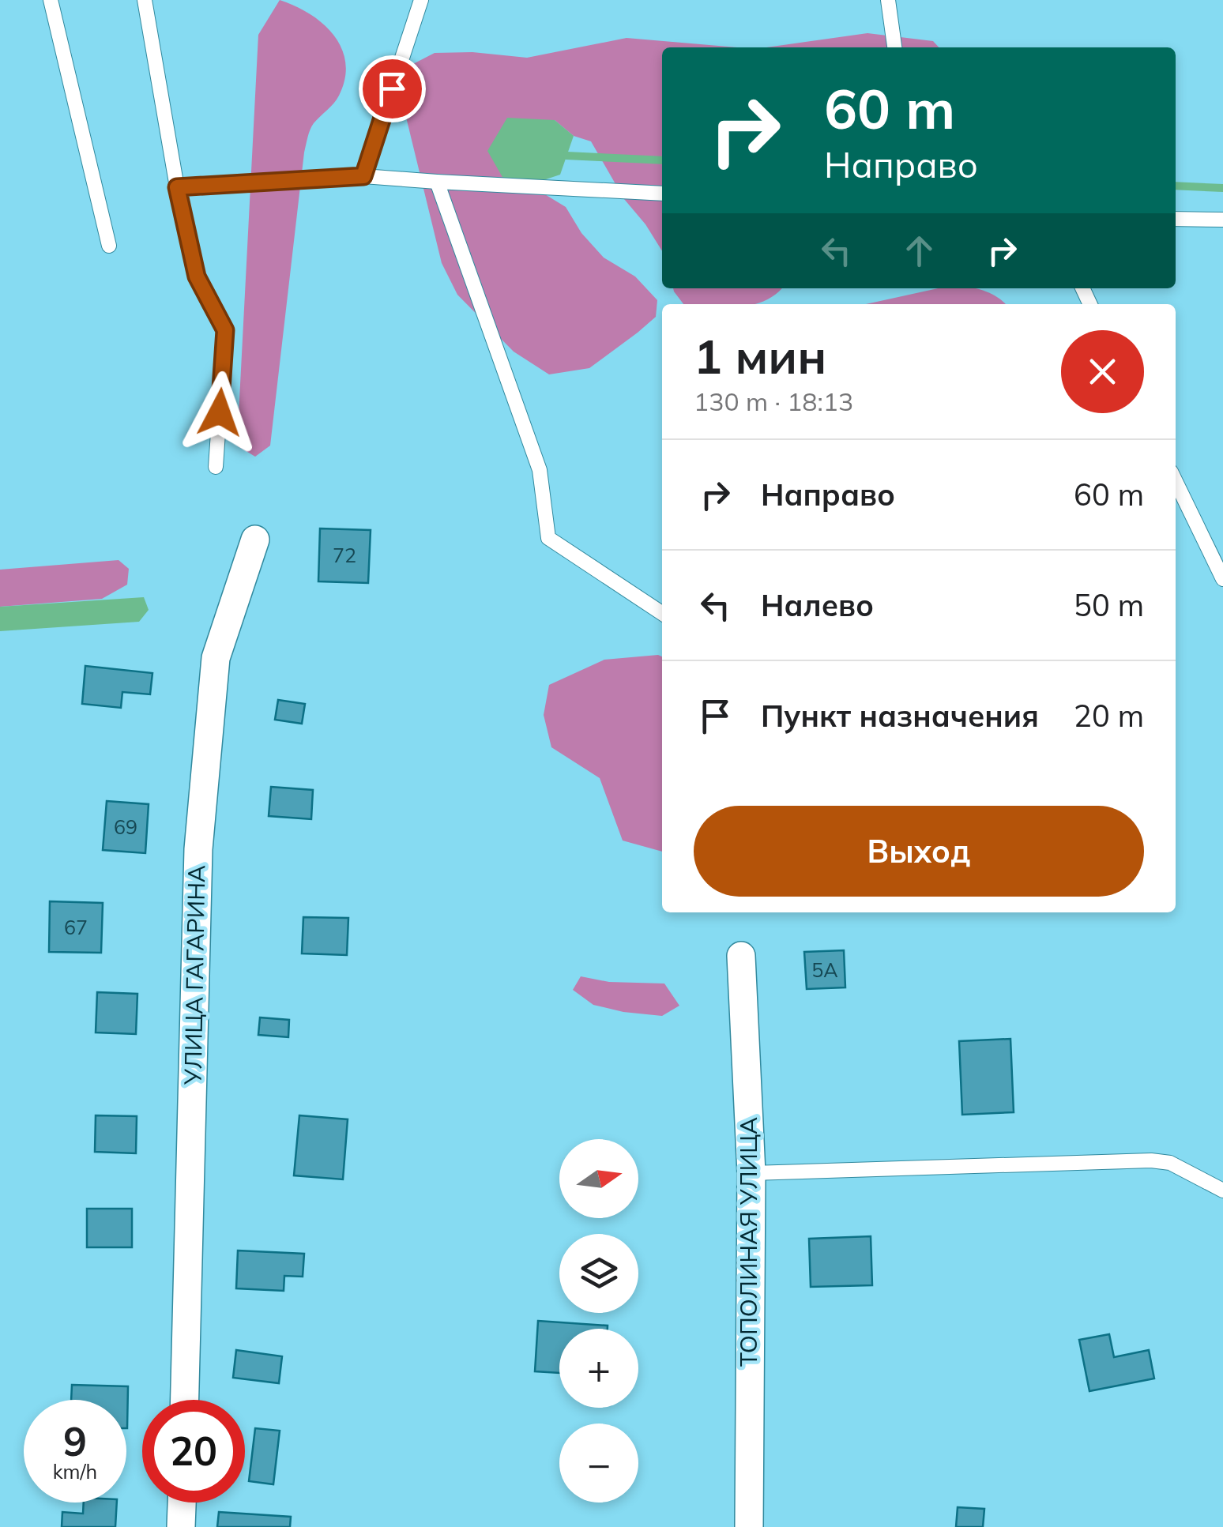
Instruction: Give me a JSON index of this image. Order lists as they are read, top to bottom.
{
  "streets": {
    "street": ["УЛИЦА ГАГАРИНА", "ТОПОЛИНАЯ УЛИЦА"]
  },
  "house_numbers": [
    "72",
    "69",
    "67",
    "5А"
  ],
  "north": "right",
  "page": {
    "turn": ["60 m", "Направо"],
    "heading": ["1 мин", "130 m · 18:13"],
    "list": [
      {
        "name": "Направо",
        "value": "60 m"
      },
      {
        "name": "Налево",
        "value": "50 m"
      },
      {
        "name": "Пункт назначения",
        "value": "20 m"
      }
    ],
    "buttons": "Выход",
    "map_buttons": ["+", "−"],
    "speed": "9 km/h",
    "limit": "20"
  }
}
